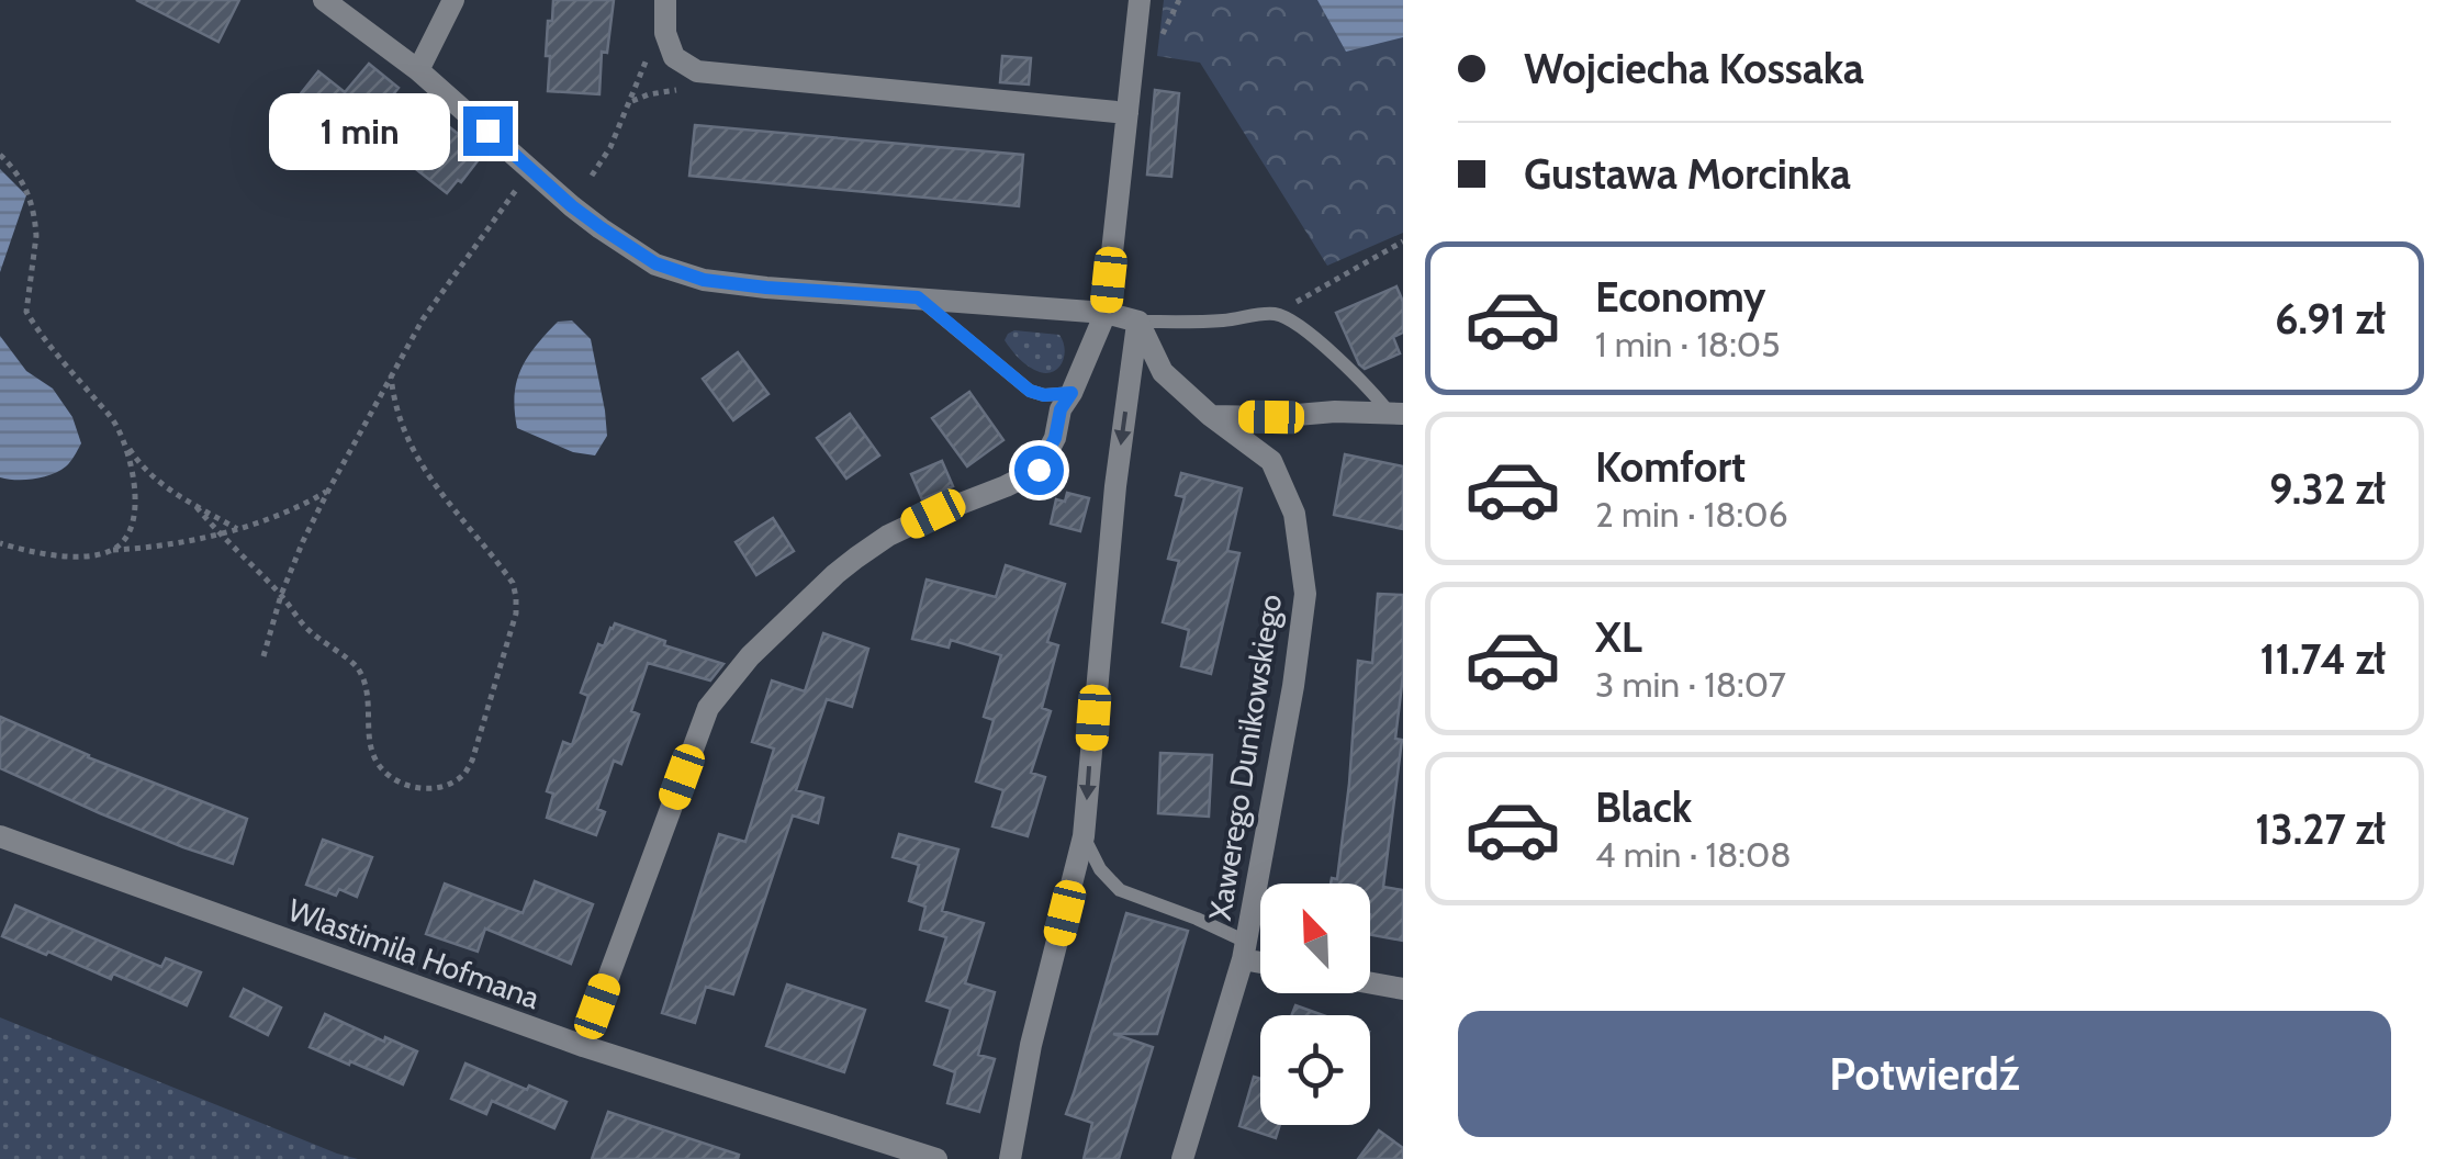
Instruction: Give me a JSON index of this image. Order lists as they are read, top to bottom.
{
  "streets": {
    "street": ["Xawerego Dunikowskiego", "Wlastimila Hofmana"]
  },
  "north": "top left",
  "page": {
    "banner": ["Wojciecha Kossaka", "Gustawa Morcinka"],
    "bubble": "1 min",
    "list": [
      {
        "name": "Economy",
        "note": "1 min · 18:05",
        "value": "6.91 zł"
      },
      {
        "name": "Komfort",
        "note": "2 min · 18:06",
        "value": "9.32 zł"
      },
      {
        "name": "XL",
        "note": "3 min · 18:07",
        "value": "11.74 zł"
      },
      {
        "name": "Black",
        "note": "4 min · 18:08",
        "value": "13.27 zł"
      }
    ],
    "buttons": "Potwierdź"
  }
}
